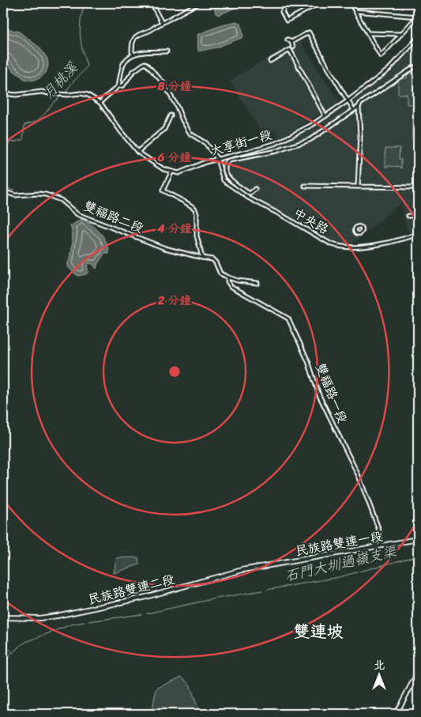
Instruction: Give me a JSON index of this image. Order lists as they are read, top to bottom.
{
  "streets": {
    "main road": ["民族路雙連一段", "民族路雙連二段"],
    "street": [
      "大享街一段",
      "雙福路二段",
      "中央路",
      "雙福路一段"
    ]
  },
  "crossings": [
    ["大享街一段", "中央路"],
    ["雙福路二段", "雙福路一段"],
    ["雙福路一段", "民族路雙連一段"],
    ["民族路雙連一段", "民族路雙連二段"]
  ],
  "districts": ["雙連坡"],
  "water": ["月桃溪", "石門大圳過嶺支渠"],
  "north": "top",
  "rings": [
    "8 分鐘",
    "6 分鐘",
    "4 分鐘",
    "2 分鐘"
  ]
}
